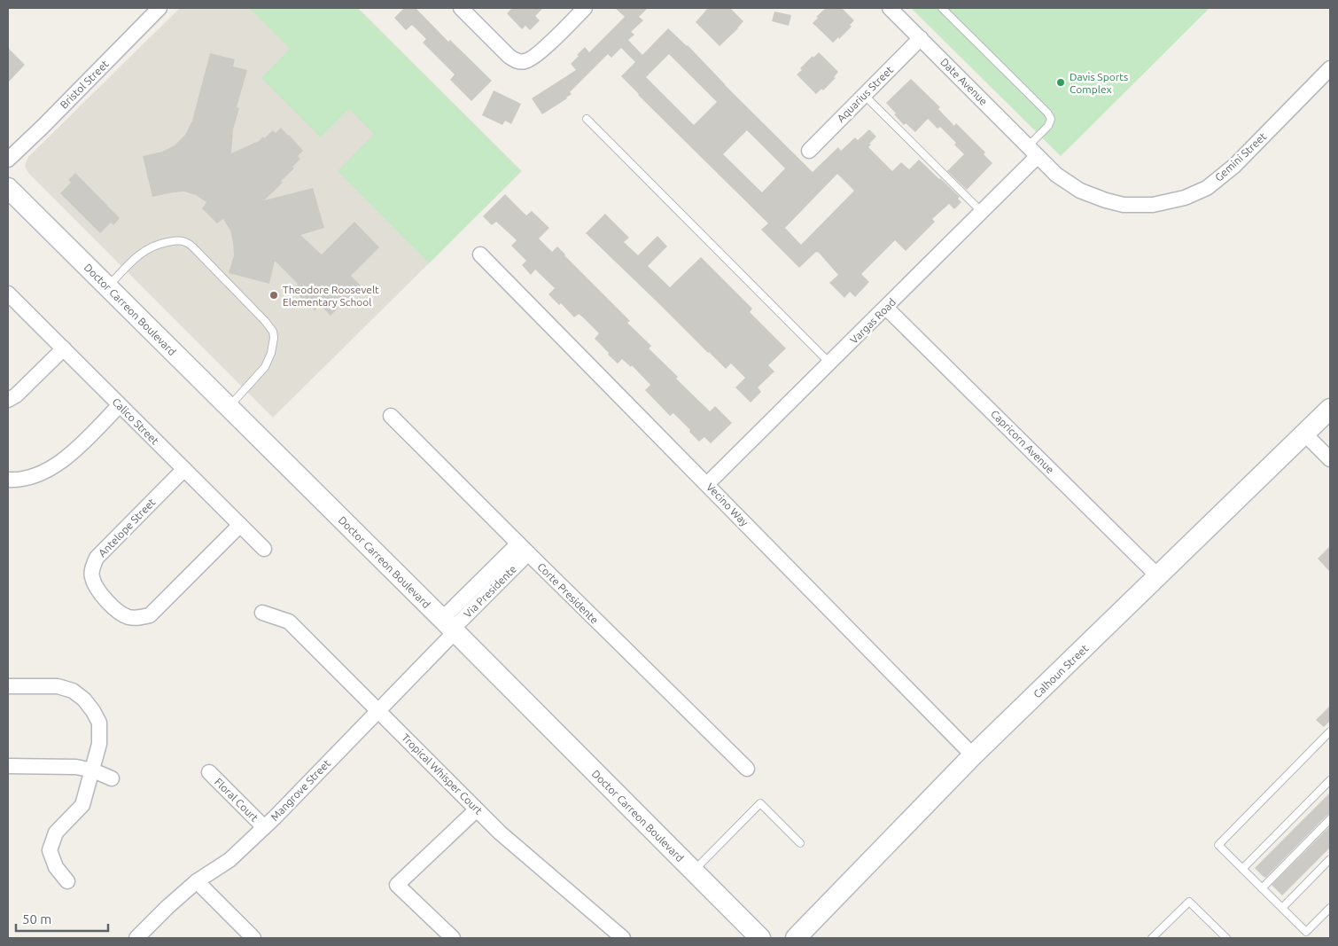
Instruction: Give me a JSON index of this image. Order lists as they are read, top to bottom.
{
  "streets": {
    "main road": ["Doctor Carreon Boulevard", "Calhoun Street"],
    "street": [
      "Date Avenue",
      "Bristol Street",
      "Aquarius Street",
      "Gemini Street",
      "Vargas Road",
      "Calico Street",
      "Capricorn Avenue",
      "Vecino Way",
      "Antelope Street",
      "Via Presidente",
      "Corte Presidente",
      "Tropical Whisper Court",
      "Mangrove Street",
      "Floral Court"
    ]
  },
  "crossings": [
    ["Date Avenue", "Aquarius Street"],
    ["Date Avenue", "Gemini Street"],
    ["Date Avenue", "Vargas Road"],
    ["Gemini Street", "Vargas Road"],
    ["Doctor Carreon Boulevard", "Via Presidente"],
    ["Doctor Carreon Boulevard", "Mangrove Street"],
    ["Vargas Road", "Capricorn Avenue"],
    ["Vargas Road", "Vecino Way"],
    ["Calico Street", "Antelope Street"],
    ["Capricorn Avenue", "Calhoun Street"],
    ["Vecino Way", "Calhoun Street"],
    ["Via Presidente", "Corte Presidente"],
    ["Via Presidente", "Mangrove Street"],
    ["Tropical Whisper Court", "Mangrove Street"],
    ["Mangrove Street", "Floral Court"]
  ],
  "places": ["Davis Sports Complex", "Theodore Roosevelt Elementary School"],
  "scale_bar": "50 m"
}
